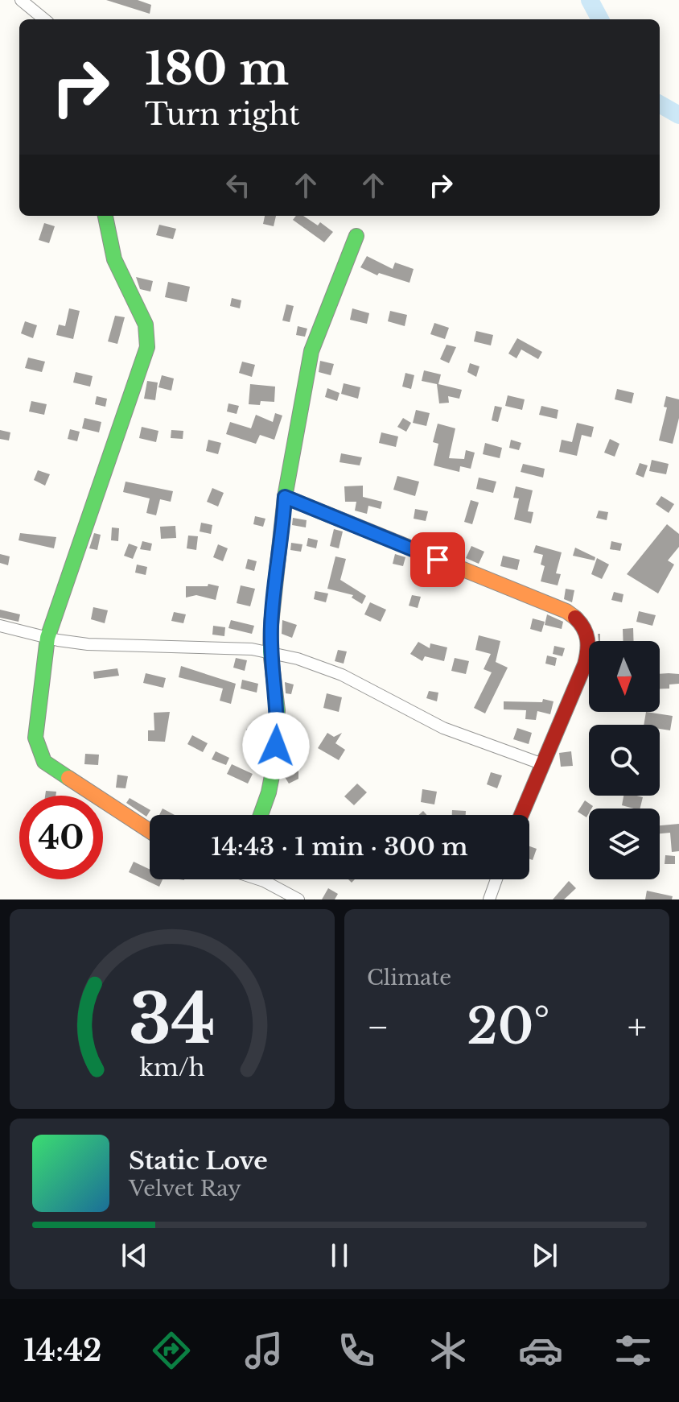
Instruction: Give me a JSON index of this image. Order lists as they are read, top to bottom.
{
  "north": "bottom",
  "page": {
    "turn": ["180 m", "Turn right"],
    "limit": "40",
    "trip": "14:43 · 1 min · 300 m",
    "tile": "Climate",
    "heat": ["−", "20°", "+"],
    "song": ["Static Love", "Velvet Ray"],
    "tabs": "14:42",
    "gauge": ["34", "km/h"]
  }
}
